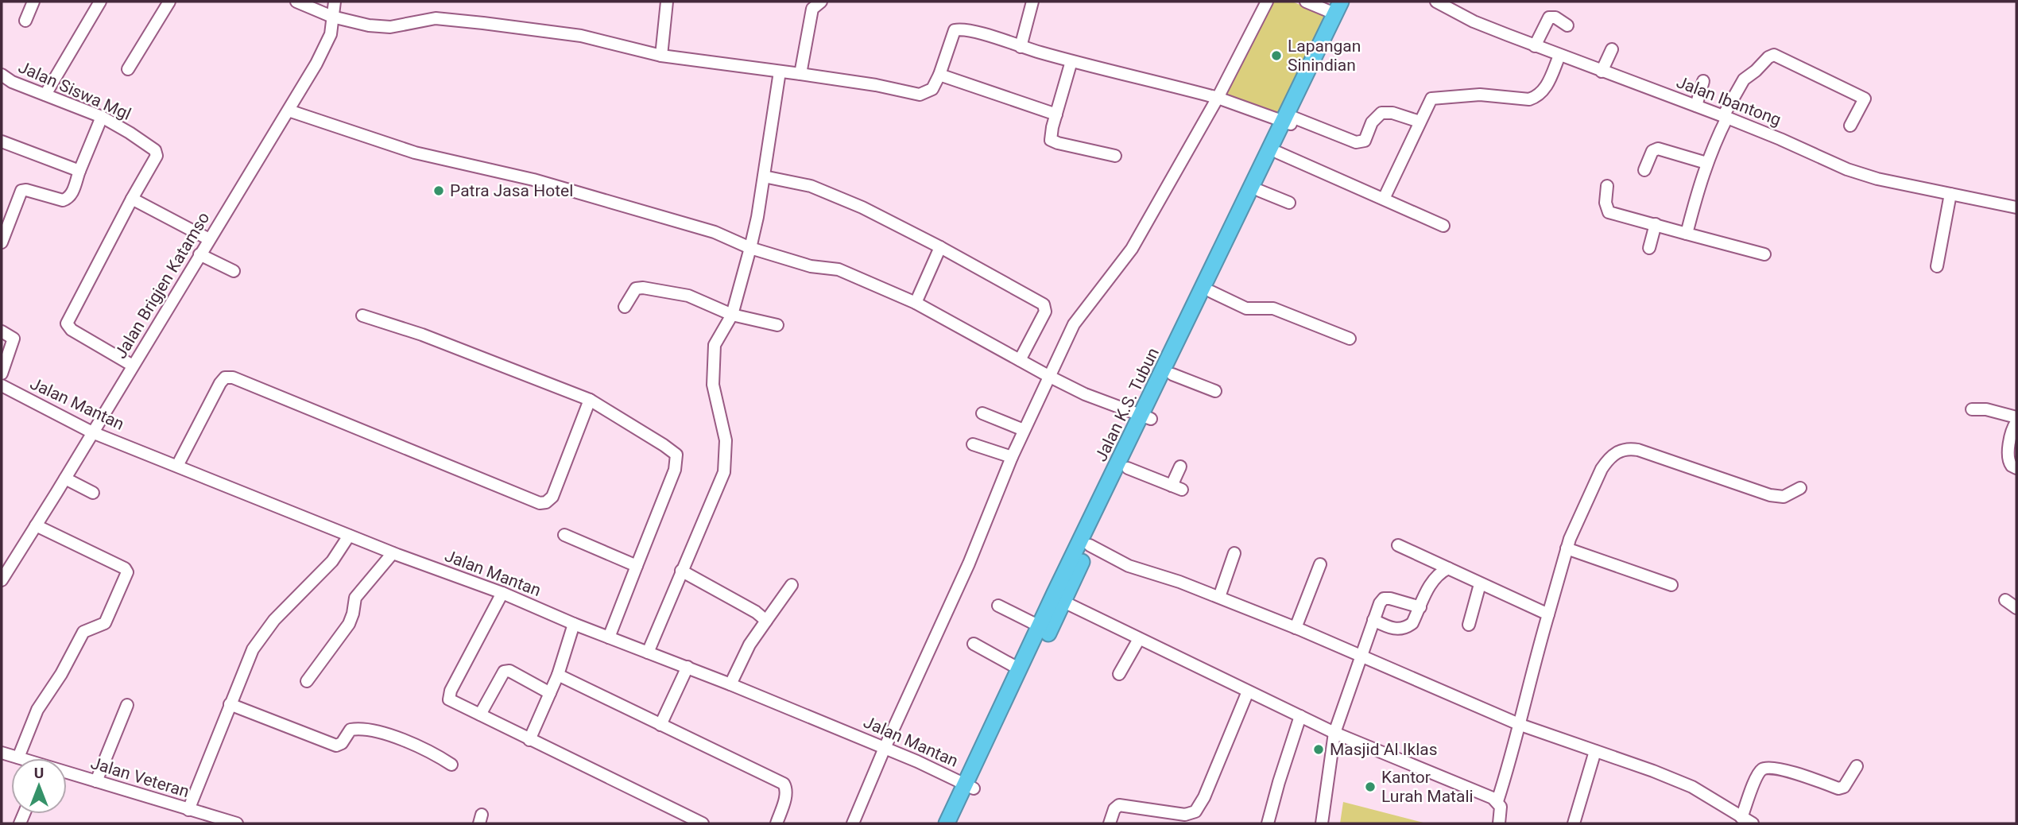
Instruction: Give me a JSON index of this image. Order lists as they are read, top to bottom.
{
  "streets": {
    "highway": ["Jalan K.S. Tubun"],
    "street": [
      "Jalan Siswa Mgl",
      "Jalan Ibantong",
      "Jalan Brigjen Katamso",
      "Jalan Mantan",
      "Jalan Veteran"
    ]
  },
  "crossings": [
    ["Jalan Brigjen Katamso", "Jalan Mantan"],
    ["Jalan Mantan", "Jalan K.S. Tubun"]
  ],
  "places": [
    "Lapangan Sinindian",
    "Patra Jasa Hotel",
    "Masjid Al Iklas",
    "Kantor Lurah Matali"
  ],
  "north": "top"
}
